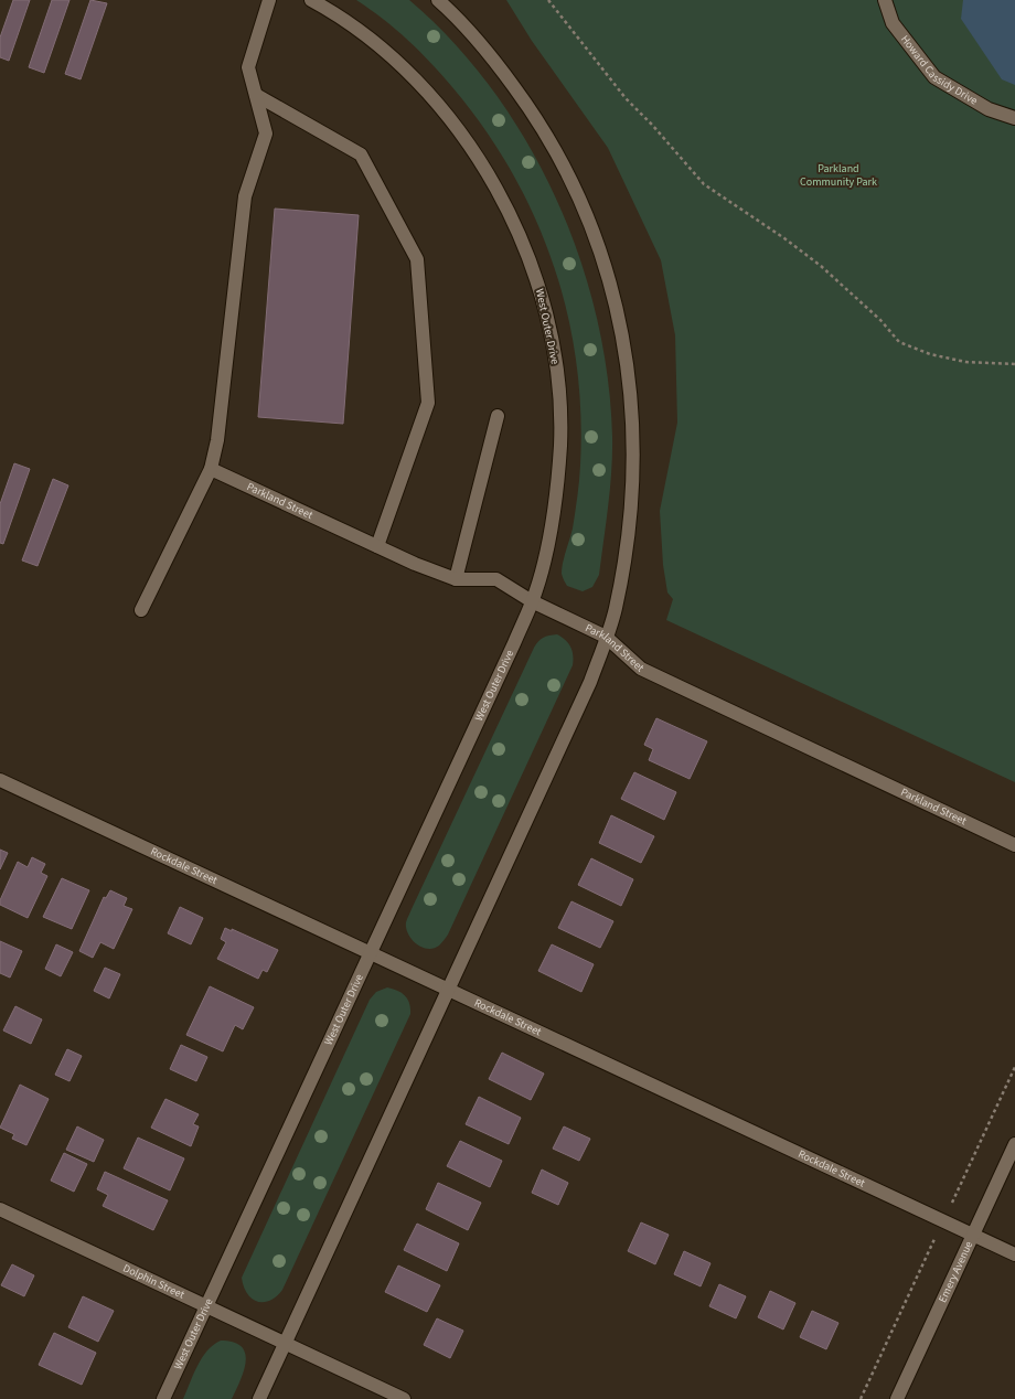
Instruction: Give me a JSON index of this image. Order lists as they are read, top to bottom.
{
  "streets": {
    "street": [
      "Howard Cassidy Drive",
      "West Outer Drive",
      "Parkland Street",
      "Rockdale Street",
      "Emery Avenue",
      "Dolphin Street"
    ]
  },
  "crossings": [
    ["West Outer Drive", "Parkland Street"],
    ["West Outer Drive", "Rockdale Street"],
    ["West Outer Drive", "Dolphin Street"],
    ["Rockdale Street", "Emery Avenue"]
  ],
  "parks": ["Parkland Community Park"]
}
